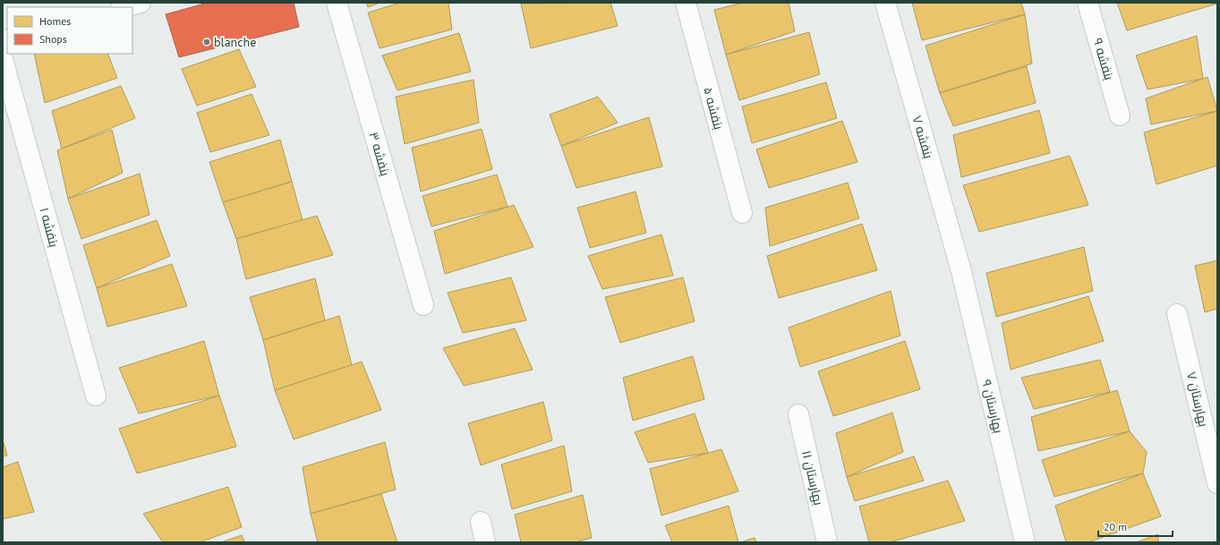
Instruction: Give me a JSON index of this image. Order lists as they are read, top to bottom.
{
  "streets": {
    "street": [
      "بنفشه ۹",
      "بنفشه ۵",
      "بنفشه ۷",
      "بنفشه ۳",
      "بنفشه ۱",
      "بهارستان ۷",
      "بهارستان ۹",
      "بهارستان ۱۱"
    ]
  },
  "crossings": [
    ["بنفشه ۷", "بهارستان ۹"]
  ],
  "places": ["blanche"],
  "legend": ["Homes", "Shops"],
  "scale_bar": "20 m"
}
